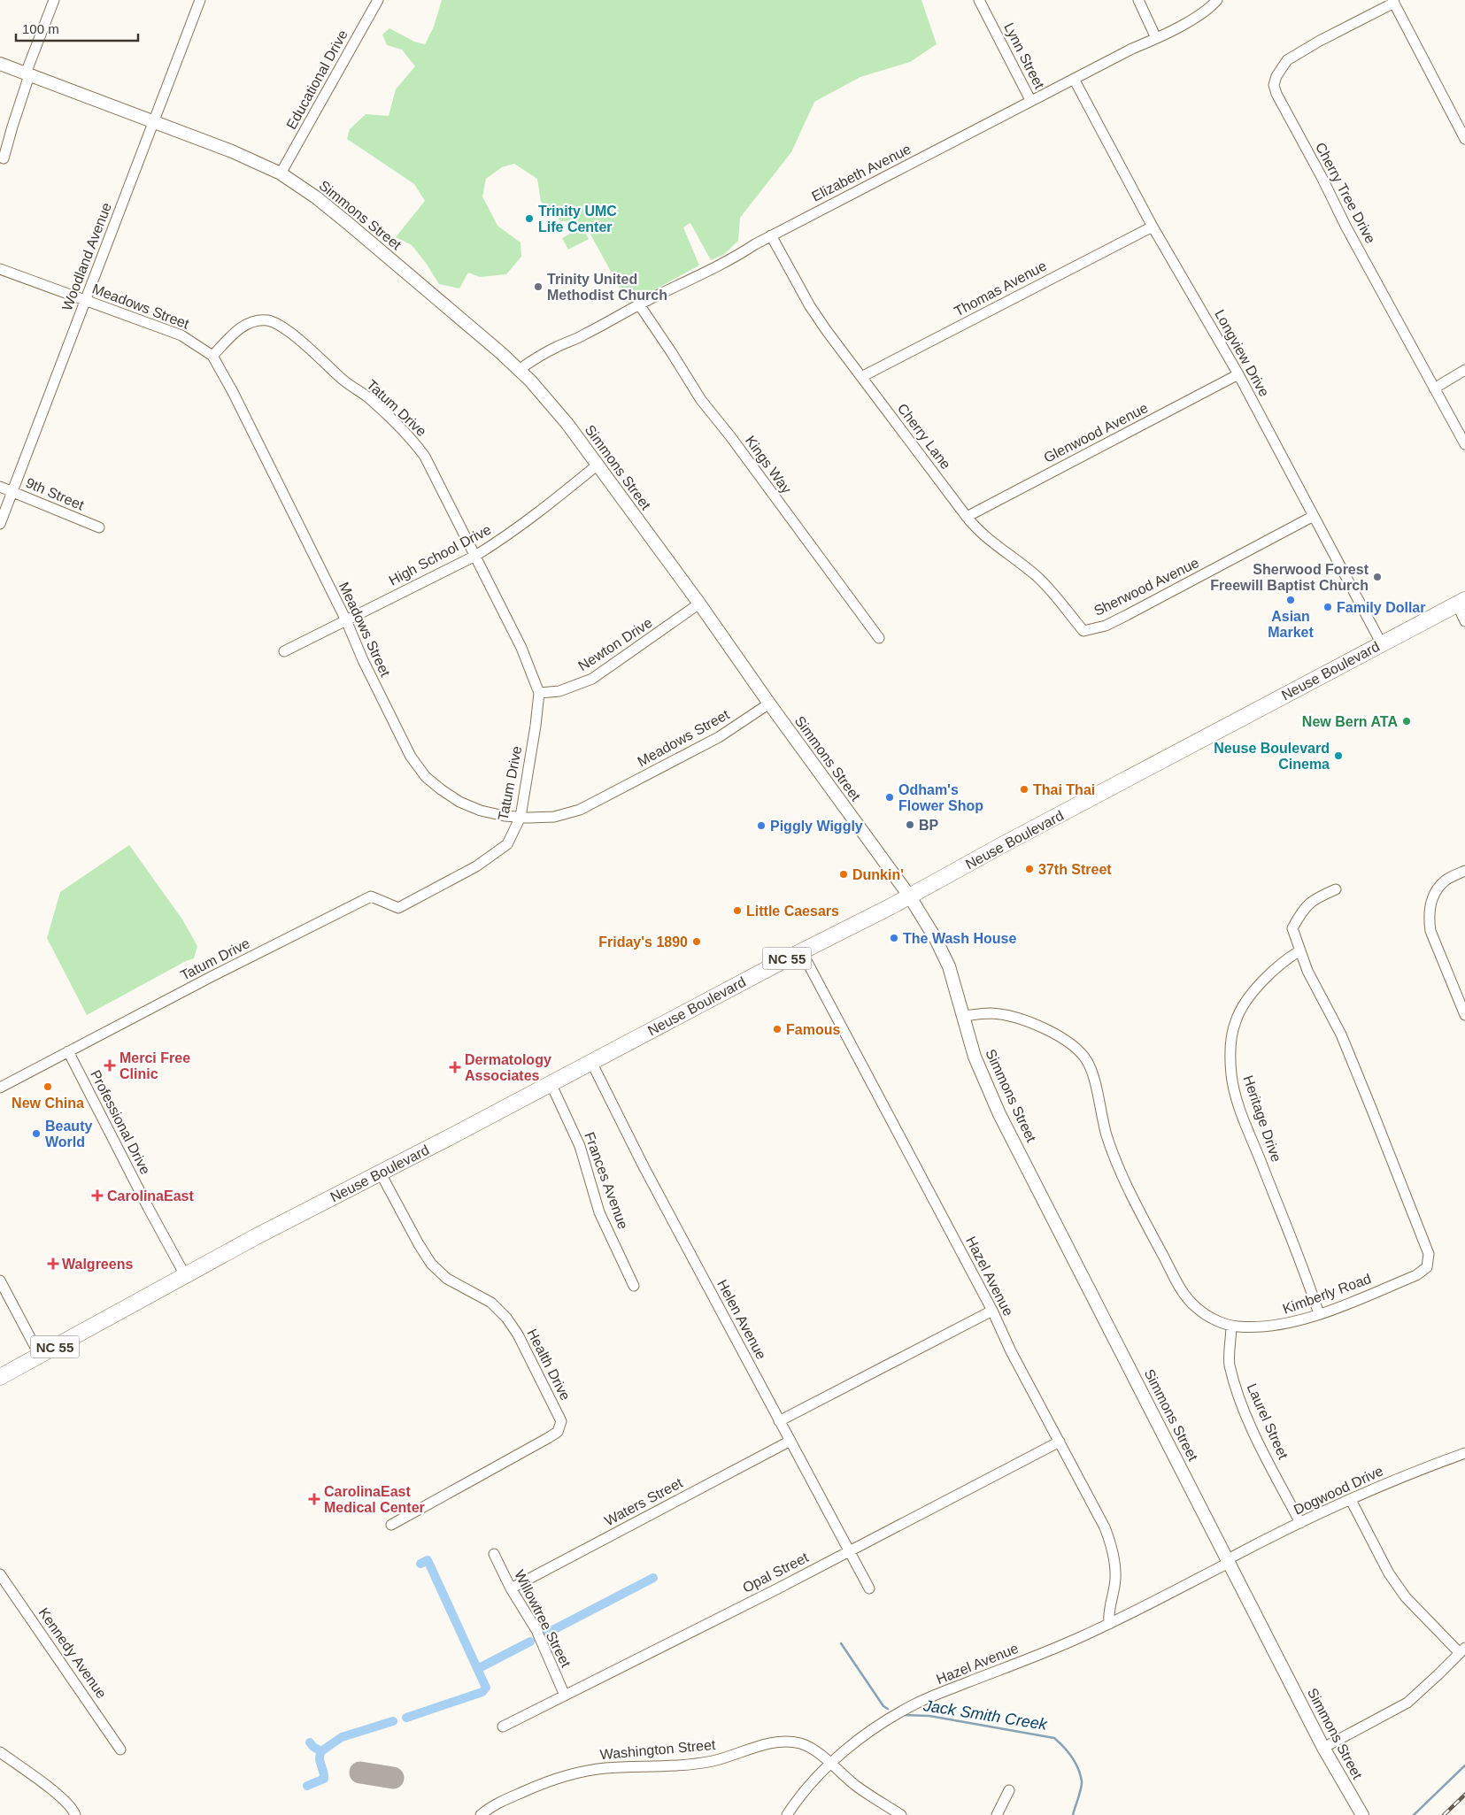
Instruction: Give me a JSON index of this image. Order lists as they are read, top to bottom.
{
  "streets": {
    "main road": ["Neuse Boulevard", "NC 55"],
    "street": [
      "Lynn Street",
      "Educational Drive",
      "Elizabeth Avenue",
      "Cherry Tree Drive",
      "Simmons Street",
      "Woodland Avenue",
      "Thomas Avenue",
      "Meadows Street",
      "Longview Drive",
      "Tatum Drive",
      "Glenwood Avenue",
      "Cherry Lane",
      "Kings Way",
      "9th Street",
      "High School Drive",
      "Sherwood Avenue",
      "Newton Drive",
      "Heritage Drive",
      "Professional Drive",
      "Frances Avenue",
      "Hazel Avenue",
      "Kimberly Road",
      "Helen Avenue",
      "Health Drive",
      "Laurel Street",
      "Dogwood Drive",
      "Waters Street",
      "Opal Street",
      "Willowtree Street",
      "Kennedy Avenue",
      "Washington Street"
    ]
  },
  "crossings": [
    ["Lynn Street", "Elizabeth Avenue"],
    ["Educational Drive", "Simmons Street"],
    ["Elizabeth Avenue", "Simmons Street"],
    ["Elizabeth Avenue", "Longview Drive"],
    ["Elizabeth Avenue", "Cherry Lane"],
    ["Elizabeth Avenue", "Kings Way"],
    ["Simmons Street", "Woodland Avenue"],
    ["Simmons Street", "Meadows Street"],
    ["Simmons Street", "High School Drive"],
    ["Simmons Street", "Newton Drive"],
    ["Simmons Street", "Neuse Boulevard"],
    ["Simmons Street", "Hazel Avenue"],
    ["Simmons Street", "Kimberly Road"],
    ["Simmons Street", "Dogwood Drive"],
    ["Woodland Avenue", "Meadows Street"],
    ["Woodland Avenue", "9th Street"],
    ["Thomas Avenue", "Longview Drive"],
    ["Thomas Avenue", "Cherry Lane"],
    ["Meadows Street", "Tatum Drive"],
    ["Meadows Street", "High School Drive"],
    ["Longview Drive", "Glenwood Avenue"],
    ["Longview Drive", "Sherwood Avenue"],
    ["Longview Drive", "Neuse Boulevard"],
    ["Tatum Drive", "High School Drive"],
    ["Tatum Drive", "Newton Drive"],
    ["Tatum Drive", "Professional Drive"],
    ["Glenwood Avenue", "Cherry Lane"],
    ["Cherry Lane", "Sherwood Avenue"],
    ["Neuse Boulevard", "Professional Drive"],
    ["Neuse Boulevard", "Frances Avenue"],
    ["Neuse Boulevard", "Hazel Avenue"],
    ["Neuse Boulevard", "Helen Avenue"],
    ["Neuse Boulevard", "Health Drive"],
    ["Heritage Drive", "Kimberly Road"],
    ["Hazel Avenue", "Dogwood Drive"],
    ["Hazel Avenue", "Opal Street"],
    ["Hazel Avenue", "Washington Street"],
    ["Kimberly Road", "Laurel Street"],
    ["Helen Avenue", "Waters Street"],
    ["Helen Avenue", "Opal Street"],
    ["Laurel Street", "Dogwood Drive"],
    ["Waters Street", "Willowtree Street"],
    ["Opal Street", "Willowtree Street"]
  ],
  "water": ["Jack Smith Creek"],
  "places": {
    "other": [
      "Trinity UMC Life Center",
      "Trinity United Methodist Church",
      "Sherwood Forest Freewill Baptist Church",
      "Asian Market",
      "Family Dollar",
      "New Bern ATA",
      "Neuse Boulevard Cinema",
      "Thai Thai",
      "Odham's Flower Shop",
      "BP",
      "Piggly Wiggly",
      "37th Street",
      "Dunkin'",
      "Little Caesars",
      "The Wash House",
      "Friday's 1890",
      "Famous",
      "New China",
      "Beauty World"
    ],
    "health": [
      "Merci Free Clinic",
      "Dermatology Associates",
      "CarolinaEast",
      "Walgreens",
      "CarolinaEast Medical Center"
    ]
  },
  "scale_bar": "100 m"
}
